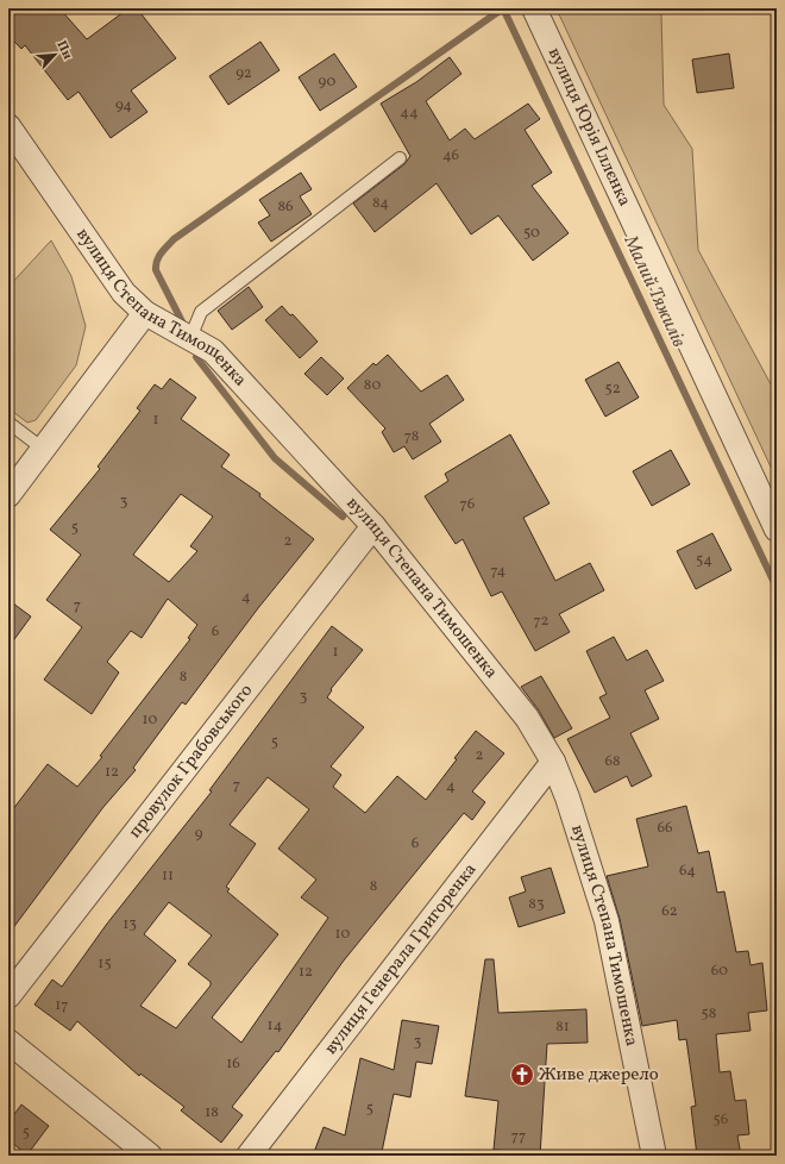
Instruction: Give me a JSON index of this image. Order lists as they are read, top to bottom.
{
  "streets": {
    "street": [
      "вулиця Юрія Іллєнка",
      "вулиця Степана Тимошенка",
      "провулок Грабовського",
      "вулиця Генерала Григоренка"
    ]
  },
  "crossings": [
    ["вулиця Степана Тимошенка", "провулок Грабовського"],
    ["вулиця Степана Тимошенка", "вулиця Генерала Григоренка"]
  ],
  "water": ["Малий Тяжилів"],
  "places": {
    "church": ["Живе джерело"]
  },
  "house_numbers": [
    "92",
    "90",
    "94",
    "44",
    "46",
    "84",
    "86",
    "50",
    "80",
    "52",
    "1",
    "78",
    "3",
    "76",
    "5",
    "2",
    "54",
    "74",
    "4",
    "7",
    "72",
    "6",
    "1",
    "8",
    "3",
    "10",
    "5",
    "2",
    "68",
    "12",
    "7",
    "4",
    "66",
    "9",
    "6",
    "64",
    "11",
    "8",
    "83",
    "62",
    "13",
    "10",
    "15",
    "60",
    "12",
    "17",
    "58",
    "14",
    "81",
    "3",
    "16",
    "5",
    "18",
    "56",
    "5",
    "77"
  ],
  "north": "top right"
}
